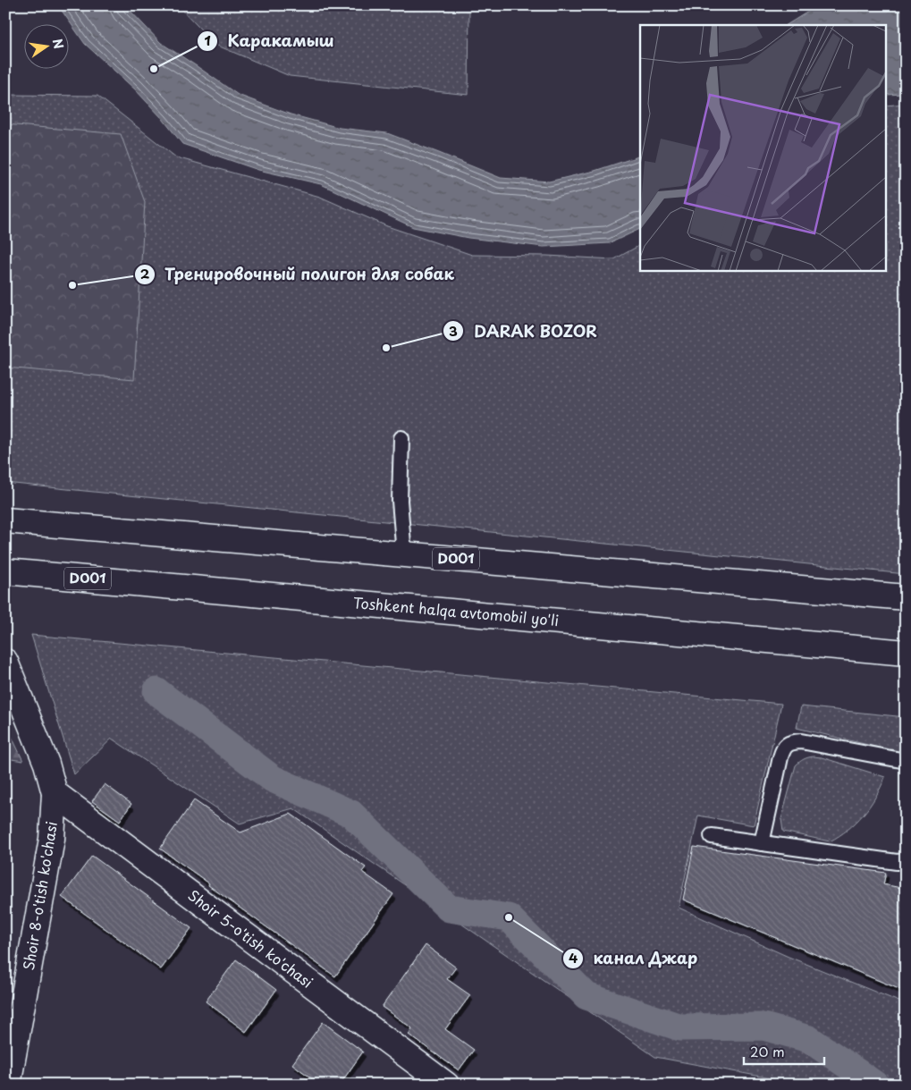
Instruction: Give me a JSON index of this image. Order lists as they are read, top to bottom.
{
  "streets": {
    "main road": [
      "D001",
      "Toshkent halqa avtomobil yo'li",
      "Shoir 8-o'tish ko'chasi",
      "Shoir 5-o'tish ko'chasi"
    ]
  },
  "crossings": [
    ["Shoir 8-o'tish ko'chasi", "Shoir 5-o'tish ko'chasi"]
  ],
  "places": [
    "Каракамыш",
    "Тренировочный полигон для собак",
    "DARAK BOZOR",
    "канал Джар"
  ],
  "scale_bar": "20 m",
  "north": "right"
}
